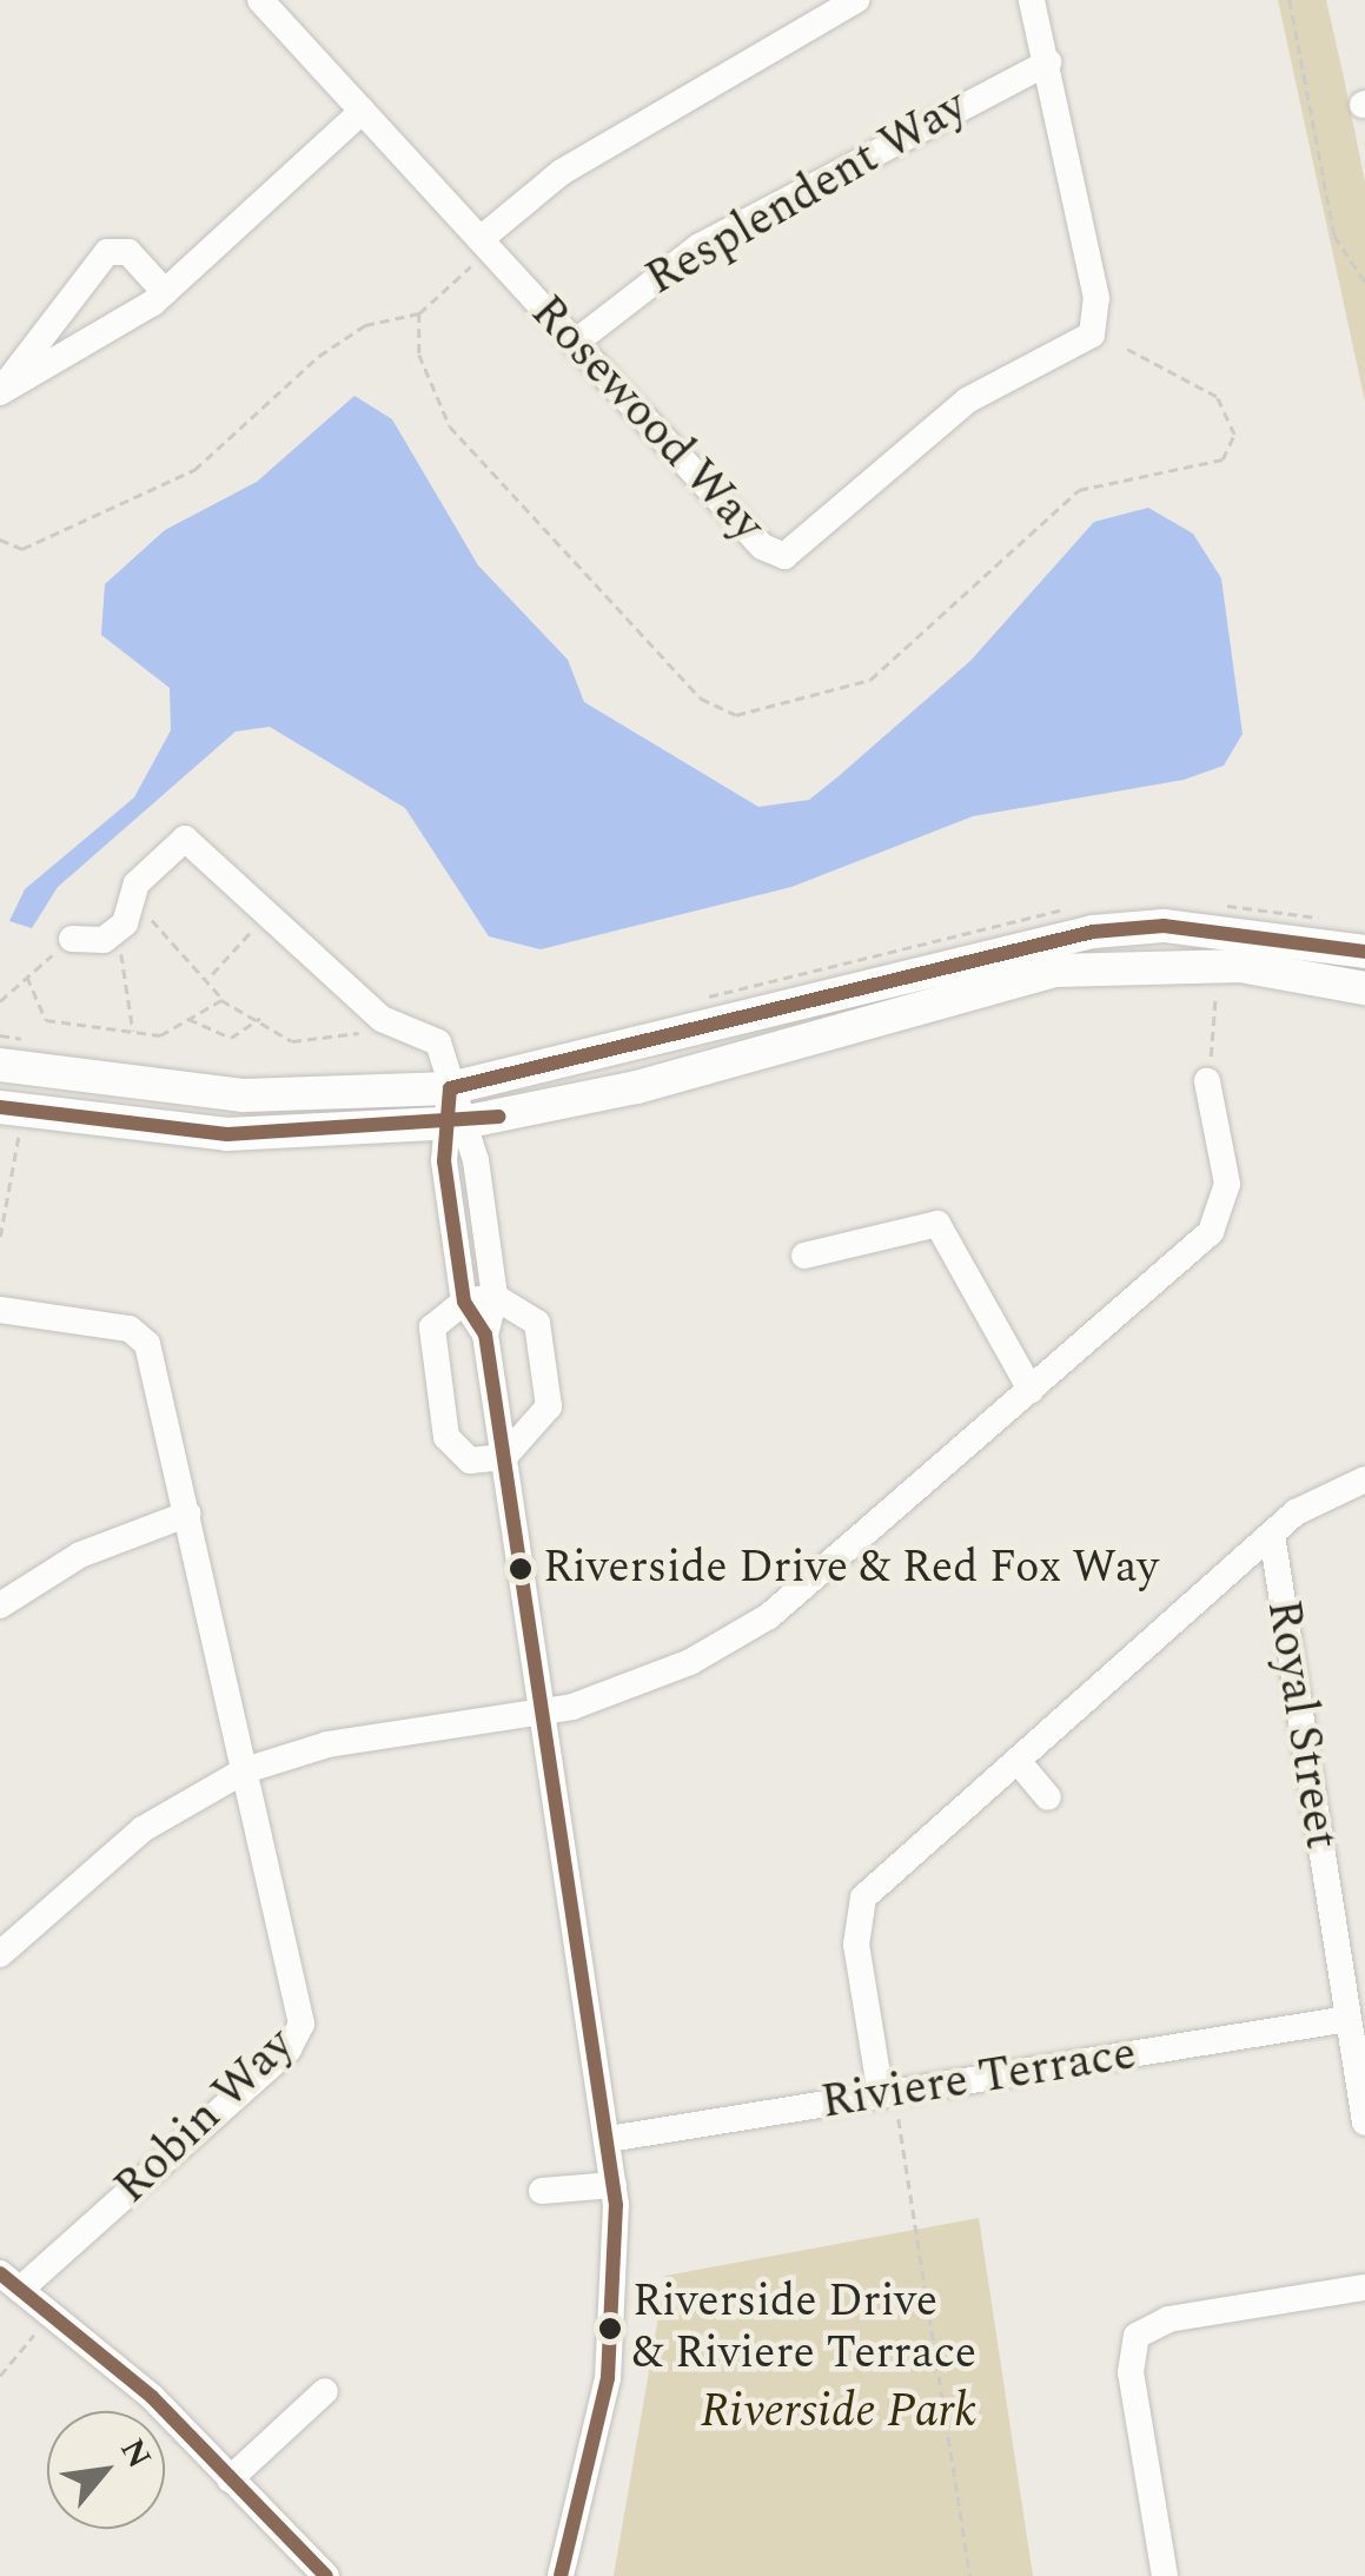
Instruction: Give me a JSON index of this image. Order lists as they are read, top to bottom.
{
  "streets": {
    "street": [
      "Resplendent Way",
      "Rosewood Way",
      "Royal Street",
      "Riviere Terrace",
      "Robin Way"
    ]
  },
  "crossings": [
    ["Resplendent Way", "Rosewood Way"],
    ["Royal Street", "Riviere Terrace"]
  ],
  "parks": ["Riverside Park"],
  "places": ["Riverside Drive & Red Fox Way", "Riverside Drive & Riviere Terrace"],
  "north": "top right"
}
